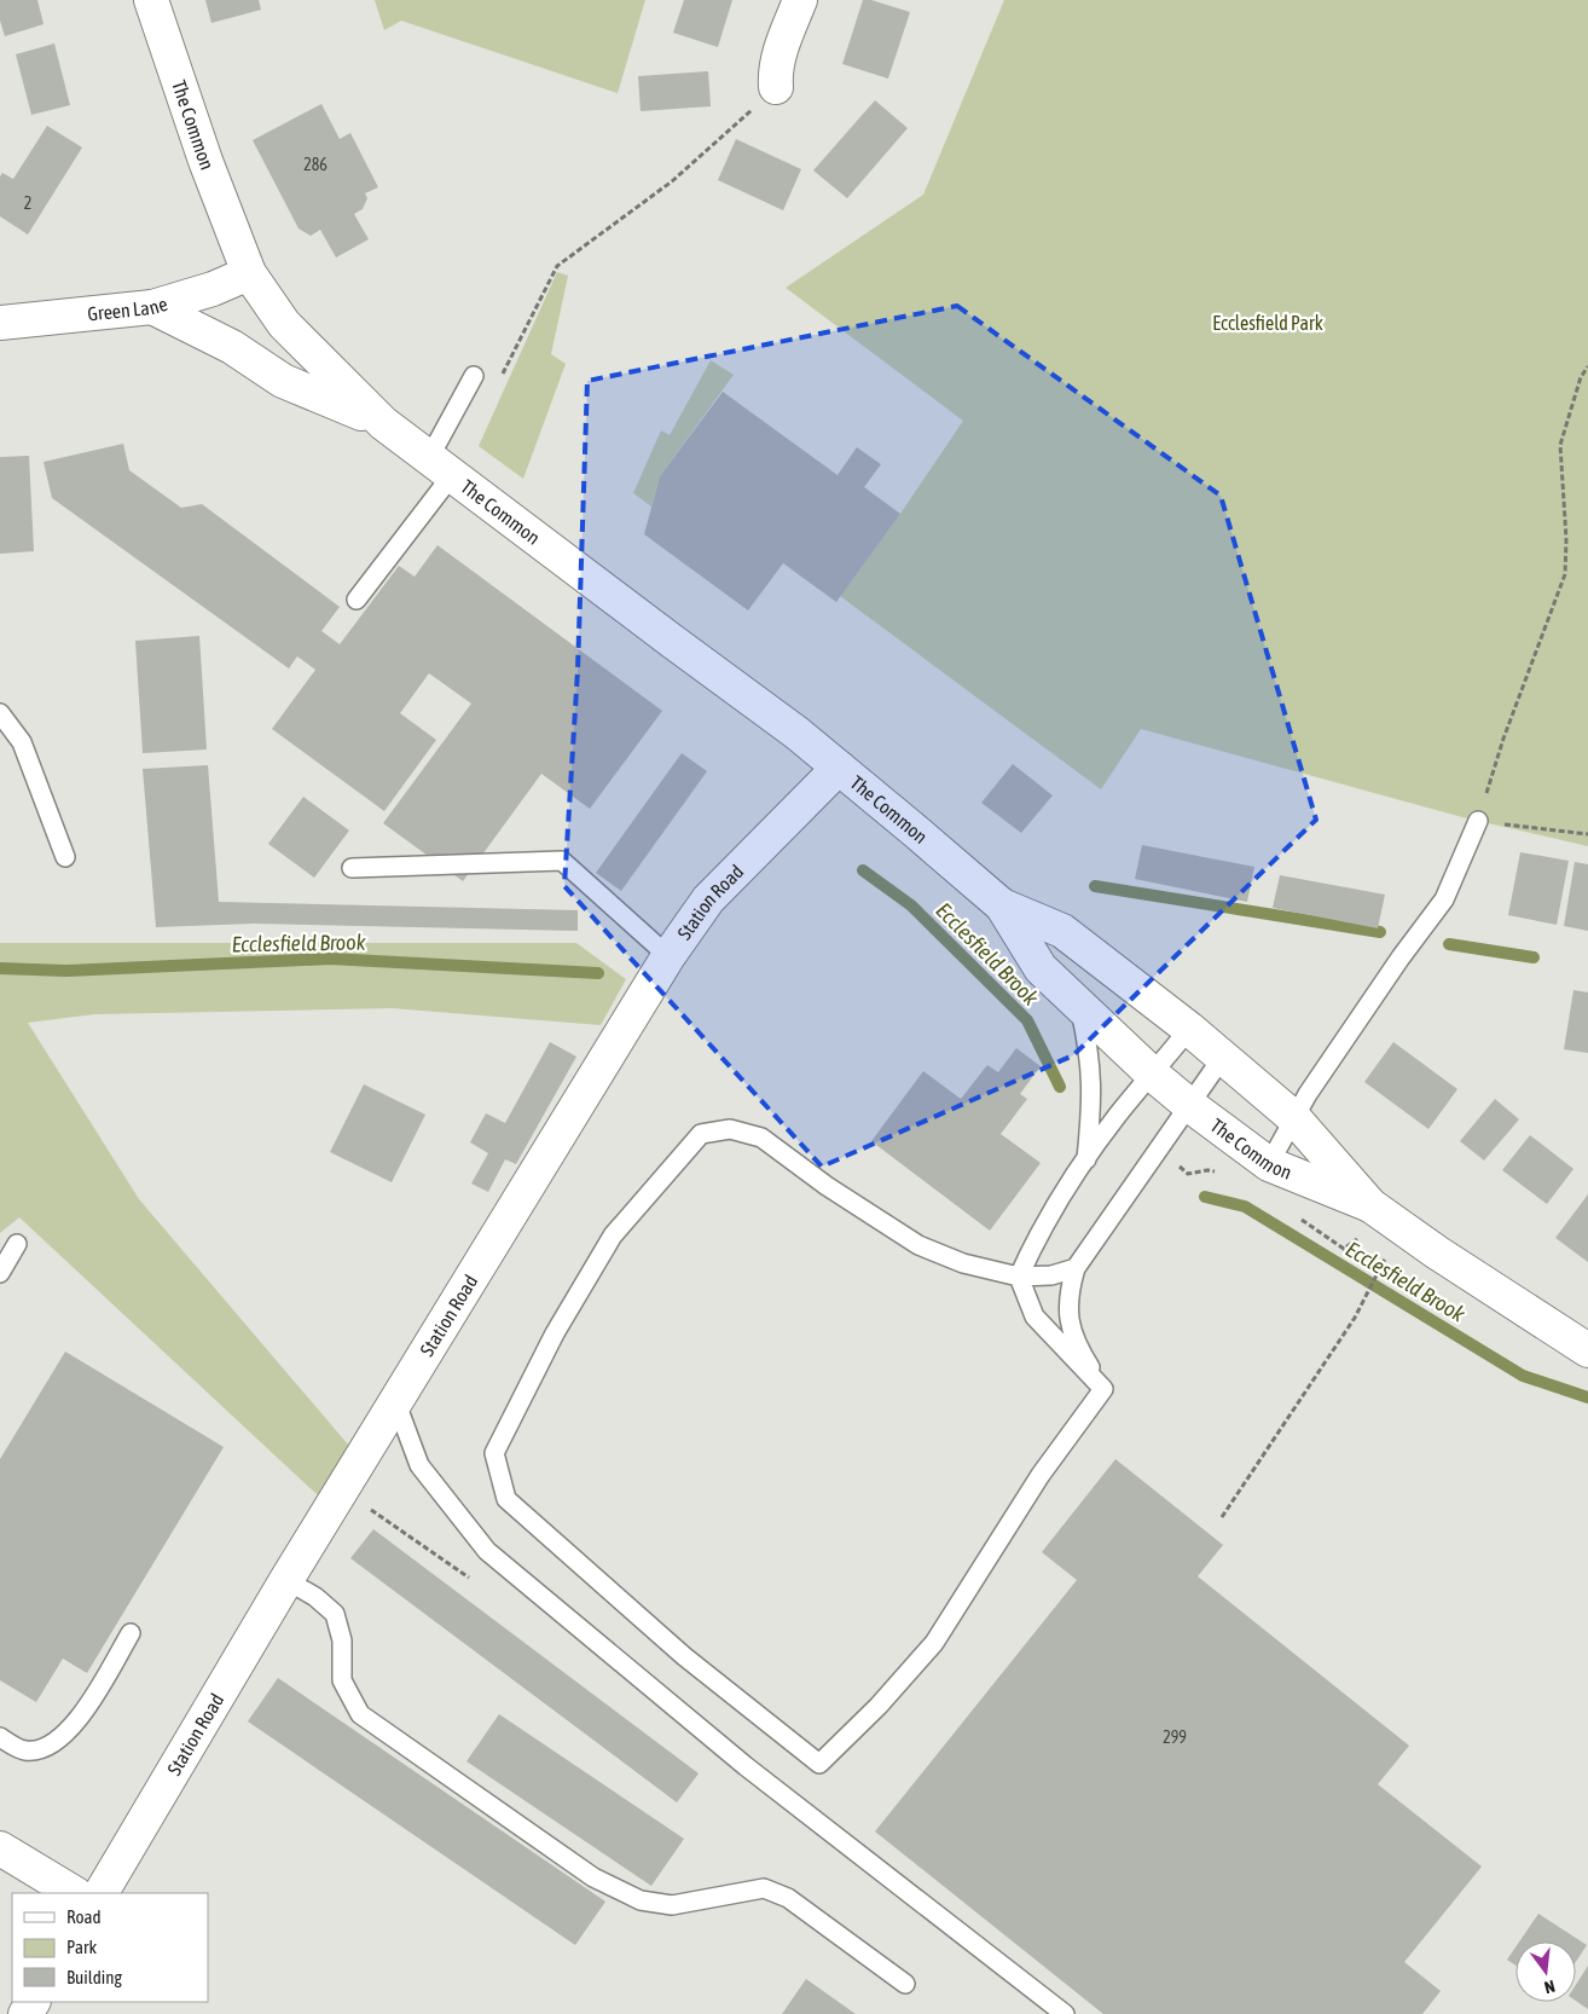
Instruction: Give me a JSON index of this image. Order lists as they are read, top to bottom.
{
  "streets": {
    "main road": ["The Common", "Green Lane", "Station Road"]
  },
  "crossings": [
    ["The Common", "Green Lane"],
    ["The Common", "Station Road"]
  ],
  "water": ["Ecclesfield Brook"],
  "parks": ["Ecclesfield Park"],
  "house_numbers": ["286", "2", "299"],
  "legend": ["Road", "Park", "Building"],
  "north": "bottom"
}
